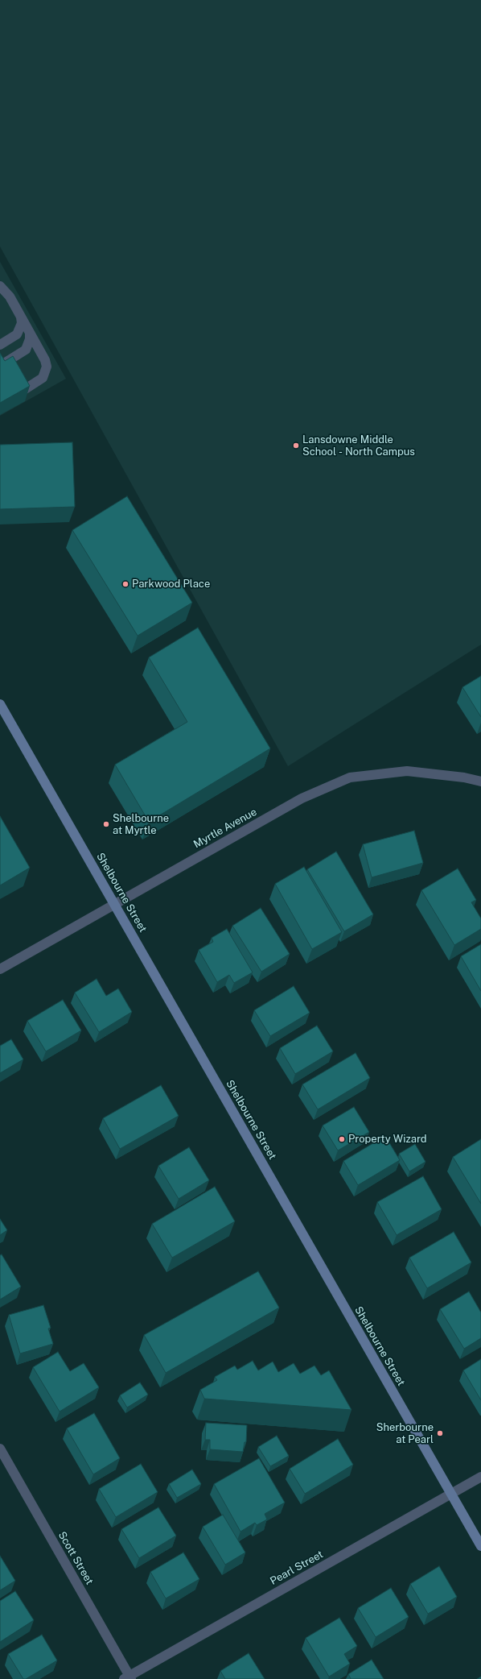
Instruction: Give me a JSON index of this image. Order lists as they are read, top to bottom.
{
  "streets": {
    "main road": ["Shelbourne Street"],
    "street": ["Myrtle Avenue", "Scott Street", "Pearl Street"]
  },
  "crossings": [
    ["Myrtle Avenue", "Shelbourne Street"],
    ["Shelbourne Street", "Pearl Street"],
    ["Scott Street", "Pearl Street"]
  ],
  "places": [
    "Lansdowne Middle School - North Campus",
    "Parkwood Place",
    "Shelbourne at Myrtle",
    "Property Wizard",
    "Sherbourne at Pearl"
  ]
}
